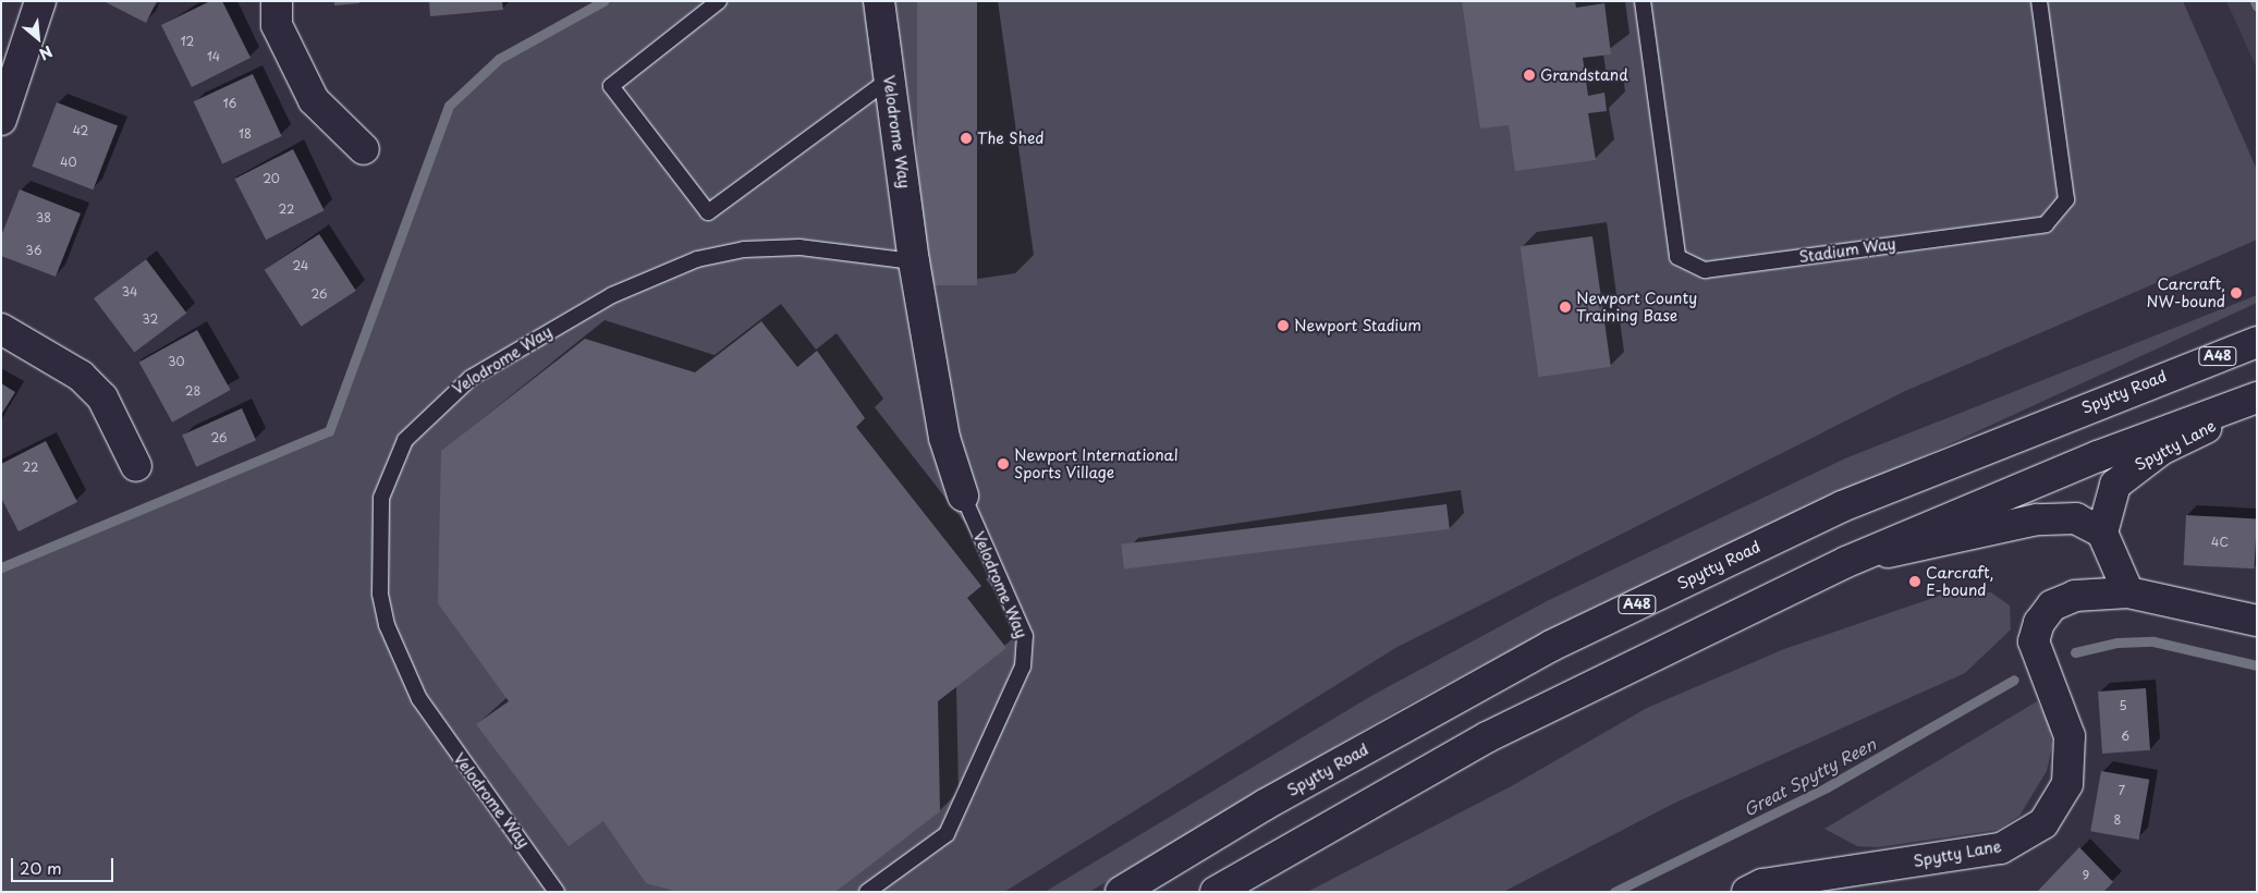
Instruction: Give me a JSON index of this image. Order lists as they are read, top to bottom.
{
  "streets": {
    "main road": [
      "Velodrome Way",
      "A48",
      "Spytty Road",
      "Spytty Lane"
    ],
    "lane": ["Stadium Way"]
  },
  "water": ["Great Spytty Reen"],
  "places": [
    "Grandstand",
    "The Shed",
    "Carcraft, NW-bound",
    "Newport County Training Base",
    "Newport Stadium",
    "Newport International Sports Village",
    "Carcraft, E-bound"
  ],
  "house_numbers": [
    "12",
    "14",
    "16",
    "42",
    "18",
    "40",
    "20",
    "22",
    "38",
    "36",
    "24",
    "34",
    "26",
    "32",
    "30",
    "28",
    "26",
    "22",
    "4C",
    "5",
    "6",
    "7",
    "8",
    "9"
  ],
  "scale_bar": "20 m",
  "north": "bottom right"
}
